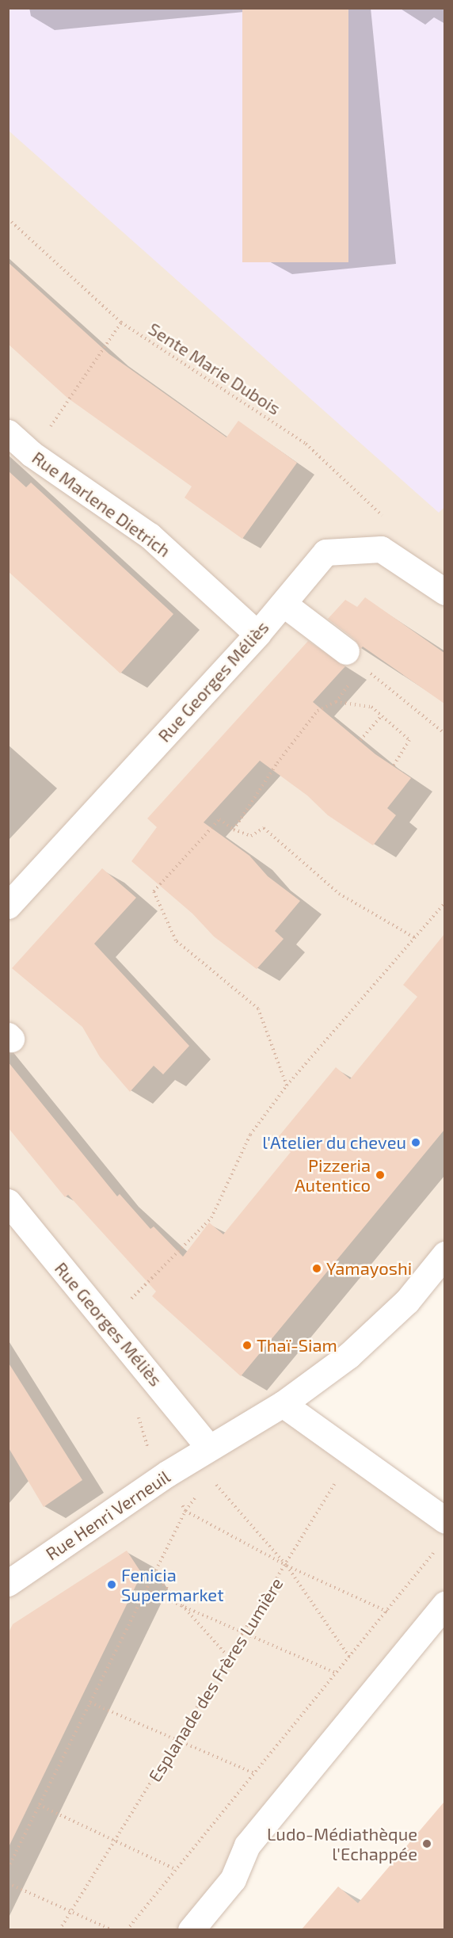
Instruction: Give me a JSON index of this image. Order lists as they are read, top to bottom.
{
  "streets": {
    "street": ["Rue Marlene Dietrich", "Rue Georges Méliès", "Rue Henri Verneuil"],
    "path": ["Sente Marie Dubois", "Esplanade des Frères Lumière"]
  },
  "crossings": [
    ["Sente Marie Dubois", "Rue Georges Méliès"],
    ["Rue Marlene Dietrich", "Rue Georges Méliès"],
    ["Rue Georges Méliès", "Rue Henri Verneuil"]
  ],
  "places": [
    "l'Atelier du cheveu",
    "Pizzeria Autentico",
    "Yamayoshi",
    "Thaï-Siam",
    "Fenicia Supermarket",
    "Ludo-Médiathèque l'Echappée"
  ]
}
